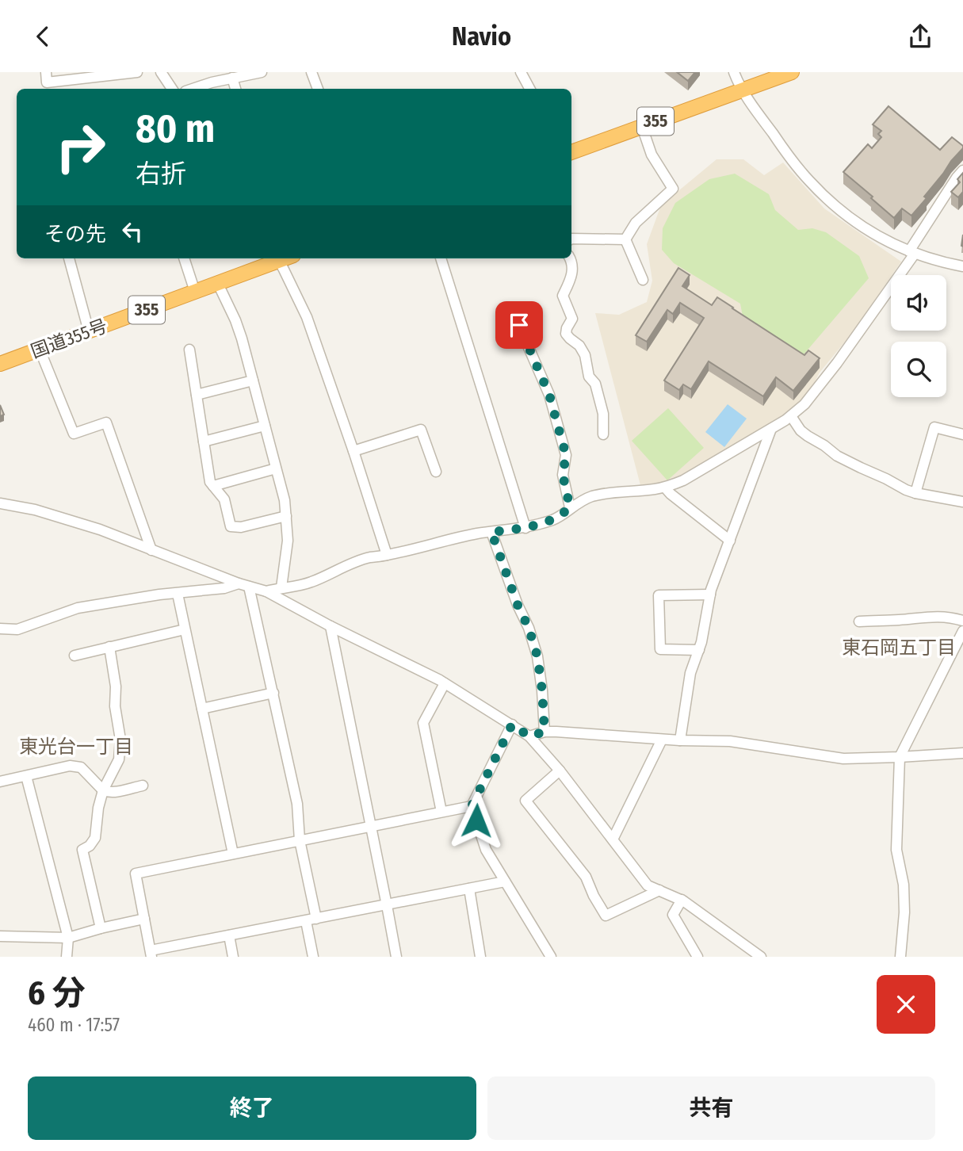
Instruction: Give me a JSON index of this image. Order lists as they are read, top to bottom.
{
  "streets": {
    "highway": ["355", "国道355号"]
  },
  "districts": ["東石岡五丁目", "東光台一丁目"],
  "page": {
    "header": "Navio",
    "turn": ["80 m", "右折"],
    "then": "その先",
    "heading": ["6 分", "460 m · 17:57"],
    "buttons": ["終了", "共有"]
  }
}
